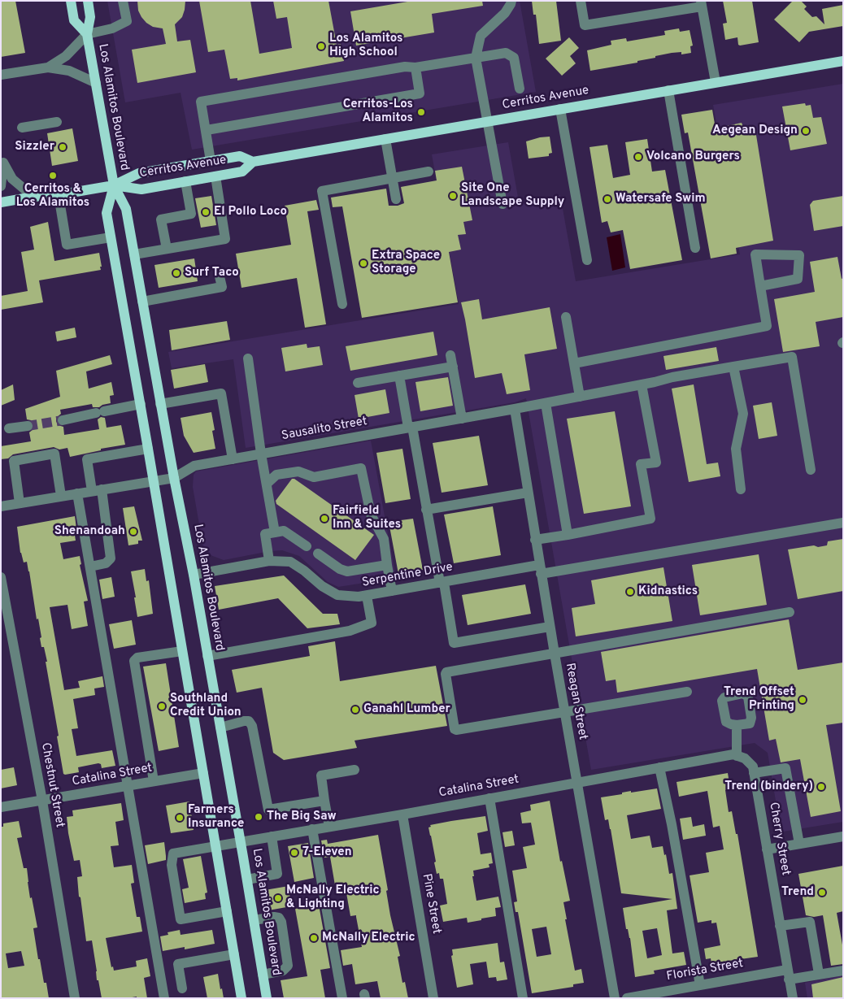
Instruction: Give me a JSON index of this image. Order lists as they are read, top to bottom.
{
  "streets": {
    "main road": ["Cerritos Avenue", "Los Alamitos Boulevard"],
    "street": [
      "Sausalito Street",
      "Serpentine Drive",
      "Reagan Street",
      "Catalina Street",
      "Chestnut Street",
      "Cherry Street",
      "Pine Street",
      "Florista Street"
    ]
  },
  "crossings": [
    ["Cerritos Avenue", "Los Alamitos Boulevard"],
    ["Los Alamitos Boulevard", "Sausalito Street"],
    ["Los Alamitos Boulevard", "Serpentine Drive"],
    ["Los Alamitos Boulevard", "Catalina Street"],
    ["Sausalito Street", "Reagan Street"],
    ["Serpentine Drive", "Reagan Street"],
    ["Reagan Street", "Catalina Street"],
    ["Catalina Street", "Chestnut Street"],
    ["Catalina Street", "Cherry Street"],
    ["Catalina Street", "Pine Street"],
    ["Cherry Street", "Florista Street"]
  ],
  "places": [
    "Los Alamitos High School",
    "Cerritos-Los Alamitos",
    "Aegean Design",
    "Sizzler",
    "Volcano Burgers",
    "Cerritos & Los Alamitos",
    "Site One Landscape Supply",
    "Watersafe Swim",
    "El Pollo Loco",
    "Extra Space Storage",
    "Surf Taco",
    "Fairfield Inn & Suites",
    "Shenandoah",
    "Kidnastics",
    "Trend Offset Printing",
    "Southland Credit Union",
    "Ganahl Lumber",
    "Trend (bindery)",
    "The Big Saw",
    "Farmers Insurance",
    "7-Eleven",
    "Trend",
    "McNally Electric & Lighting",
    "McNally Electric"
  ]
}
